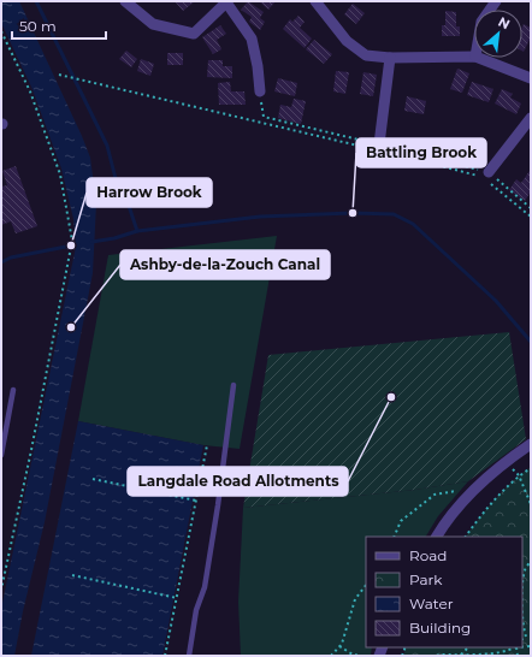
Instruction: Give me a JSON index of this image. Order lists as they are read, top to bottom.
{
  "places": [
    "Battling Brook",
    "Harrow Brook",
    "Ashby-de-la-Zouch Canal",
    "Langdale Road Allotments"
  ],
  "legend": [
    "Road",
    "Park",
    "Water",
    "Building"
  ],
  "scale_bar": "50 m",
  "north": "top right"
}
